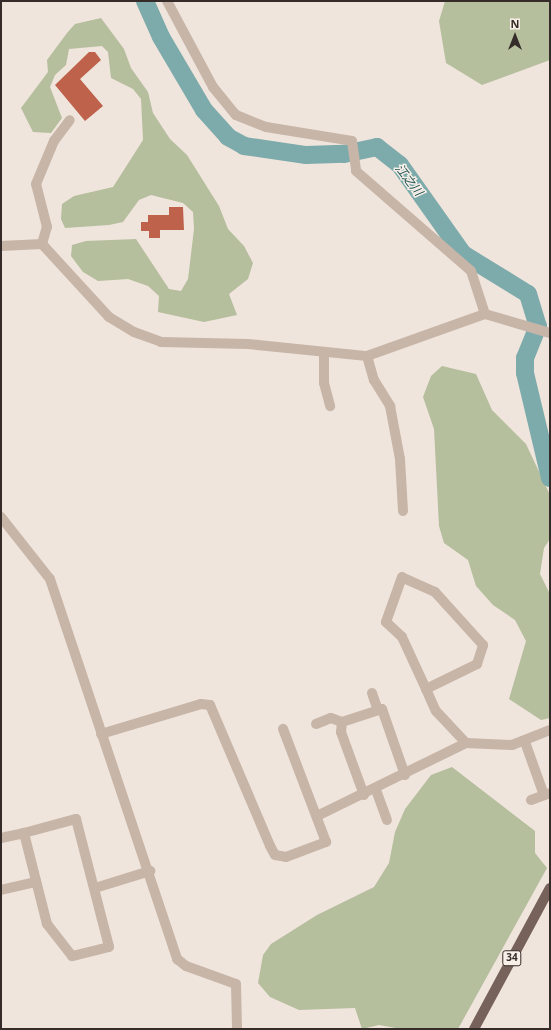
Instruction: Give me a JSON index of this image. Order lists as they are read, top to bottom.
{
  "streets": {
    "main road": ["34"]
  },
  "water": ["江之川"],
  "north": "top"
}
